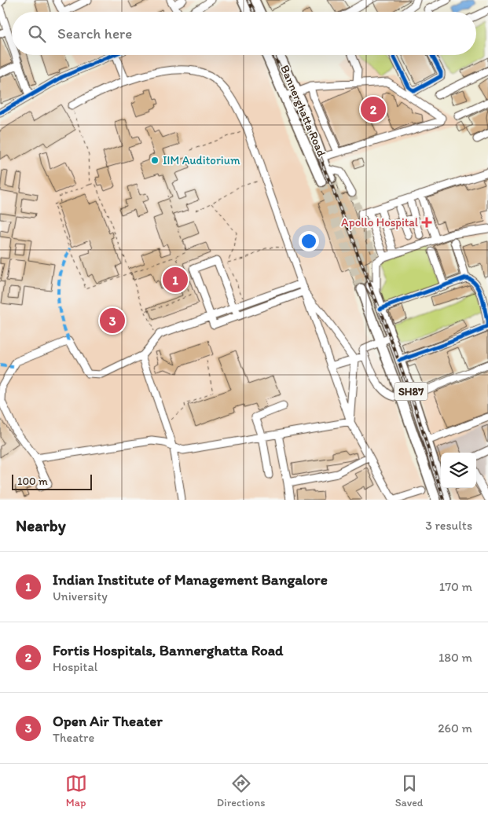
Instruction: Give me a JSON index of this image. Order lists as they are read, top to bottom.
{
  "streets": {
    "main road": ["Bannerghatta Road", "SH87"]
  },
  "places": {
    "other": ["IIM Auditorium"],
    "health": ["Apollo Hospital"]
  },
  "scale_bar": "100 m",
  "page": {
    "search": "Search here",
    "pins": ["2", "1", "3"],
    "scale": "100 m",
    "heading": ["Nearby", "3 results"],
    "list": [
      {
        "mark": "1",
        "name": "Indian Institute of Management Bangalore",
        "note": "University",
        "value": "170 m"
      },
      {
        "mark": "2",
        "name": "Fortis Hospitals, Bannerghatta Road",
        "note": "Hospital",
        "value": "180 m"
      },
      {
        "mark": "3",
        "name": "Open Air Theater",
        "note": "Theatre",
        "value": "260 m"
      }
    ],
    "nav": ["Map", "Directions", "Saved"]
  }
}
